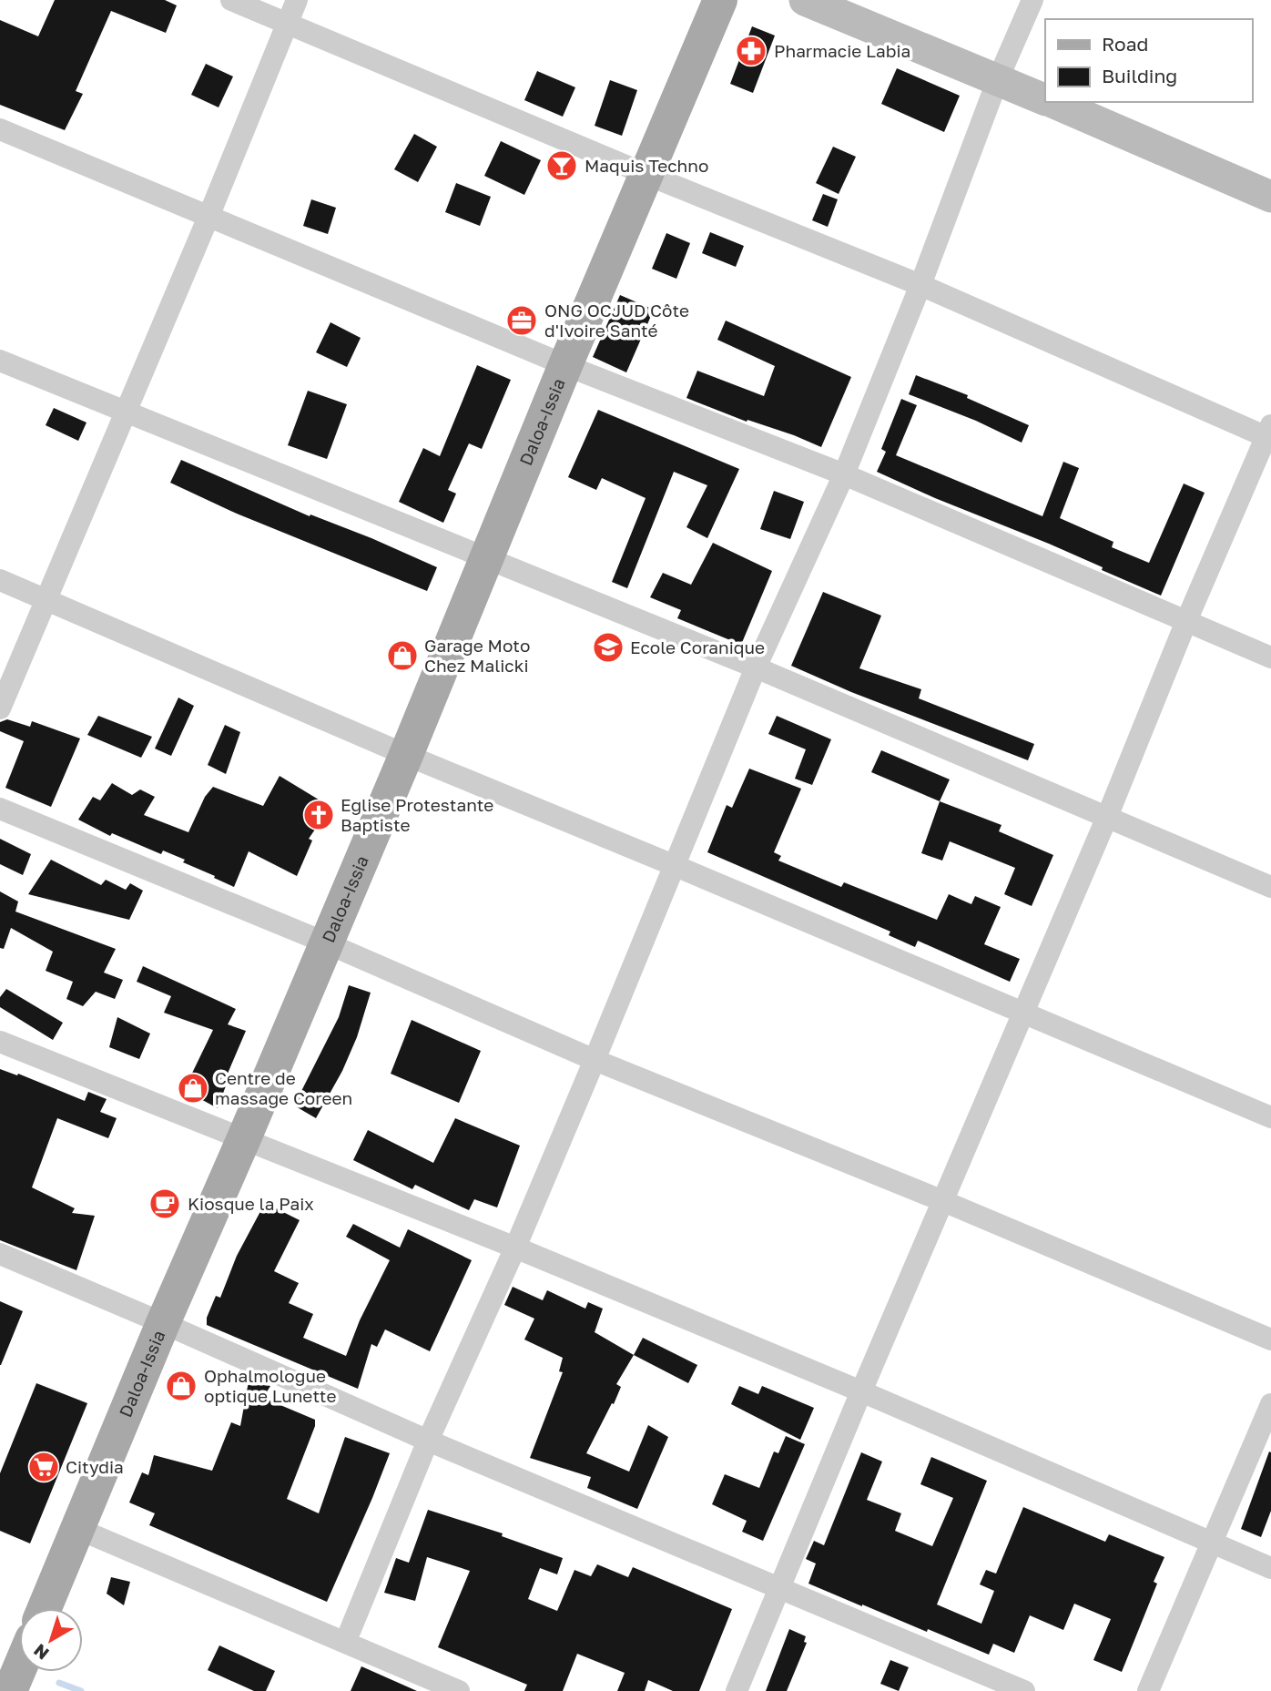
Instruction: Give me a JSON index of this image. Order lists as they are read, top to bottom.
{
  "streets": {
    "main road": ["Daloa-Issia"]
  },
  "places": {
    "pharmacy": ["Pharmacie Labia"],
    "bar": ["Maquis Techno"],
    "office": ["ONG OCJUD Côte d'Ivoire Santé"],
    "school or university": ["Ecole Coranique"],
    "shop": ["Garage Moto Chez Malicki", "Centre de massage Coreen", "Ophalmologue optique Lunette"],
    "church": ["Eglise Protestante Baptiste"],
    "cafe": ["Kiosque la Paix"],
    "supermarket": ["Citydia"]
  },
  "legend": ["Road", "Building"],
  "north": "bottom left"
}
